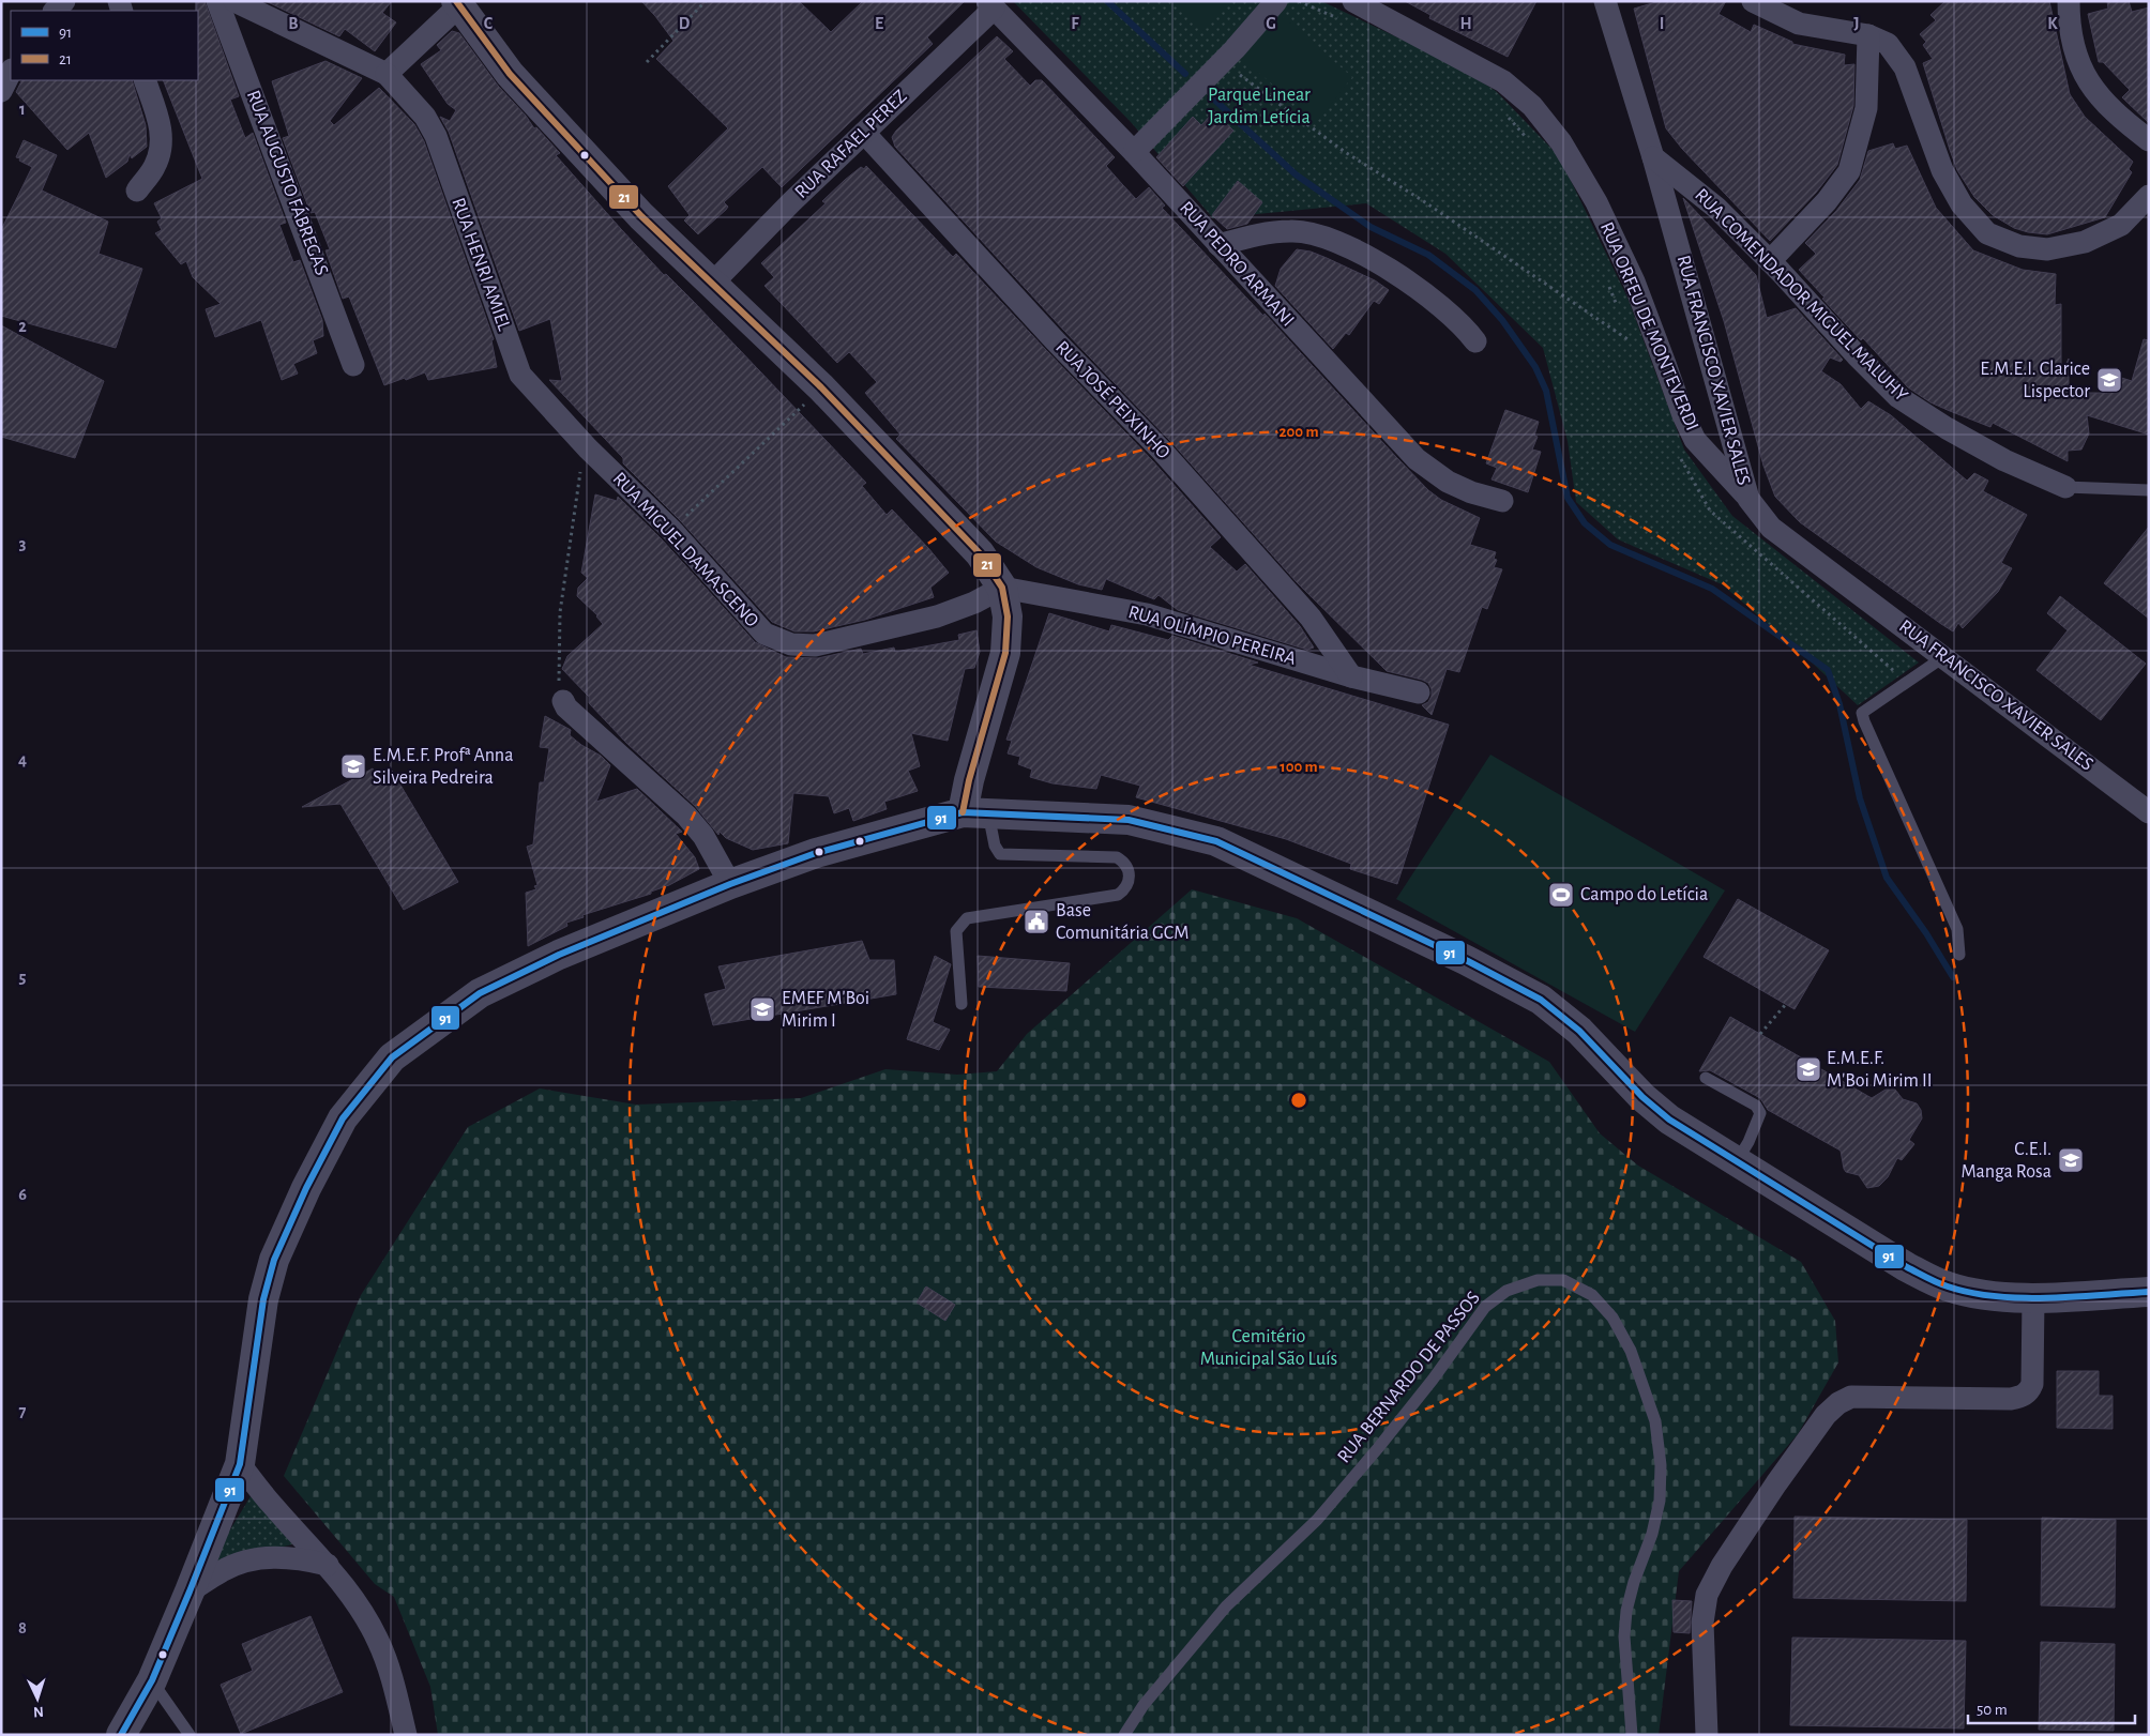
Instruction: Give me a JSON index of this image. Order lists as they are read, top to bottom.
{
  "streets": {
    "street": [
      "RUA RAFAEL PEREZ",
      "RUA AUGUSTO FÁBREGAS",
      "RUA HENRI AMIEL",
      "RUA PEDRO ARMANI",
      "RUA COMENDADOR MIGUEL MALUHY",
      "RUA ORFEU DE MONTEVERDI",
      "RUA FRANCISCO XAVIER SALES",
      "RUA JOSÉ PEIXINHO",
      "RUA MIGUEL DAMASCENO",
      "RUA OLÍMPIO PEREIRA"
    ],
    "lane": ["RUA BERNARDO DE PASSOS"]
  },
  "crossings": [
    ["RUA RAFAEL PEREZ", "RUA PEDRO ARMANI"],
    ["RUA RAFAEL PEREZ", "RUA JOSÉ PEIXINHO"],
    ["RUA HENRI AMIEL", "RUA MIGUEL DAMASCENO"],
    ["RUA COMENDADOR MIGUEL MALUHY", "RUA FRANCISCO XAVIER SALES"],
    ["RUA ORFEU DE MONTEVERDI", "RUA FRANCISCO XAVIER SALES"],
    ["RUA JOSÉ PEIXINHO", "RUA OLÍMPIO PEREIRA"],
    ["RUA MIGUEL DAMASCENO", "RUA OLÍMPIO PEREIRA"]
  ],
  "parks": ["Parque Linear Jardim Letícia", "Cemitério Municipal São Luís"],
  "places": {
    "school or university": [
      "E.M.E.I. Clarice Lispector",
      "E.M.E.F. Profª Anna Silveira Pedreira",
      "EMEF M'Boi Mirim I",
      "E.M.E.F. M'Boi Mirim II",
      "C.E.I. Manga Rosa"
    ],
    "sports": ["Campo do Letícia"],
    "public building": ["Base Comunitária GCM"]
  },
  "lines": ["transit line 21", "transit line 91"],
  "legend": ["91", "21"],
  "scale_bar": "50 m",
  "north": "bottom",
  "grid": {
    "columns": [
      "B",
      "C",
      "D",
      "E",
      "F",
      "G",
      "H",
      "I",
      "J",
      "K"
    ],
    "rows": [
      "1",
      "2",
      "3",
      "4",
      "5",
      "6",
      "7",
      "8"
    ]
  },
  "rings": ["200 m", "100 m"]
}
